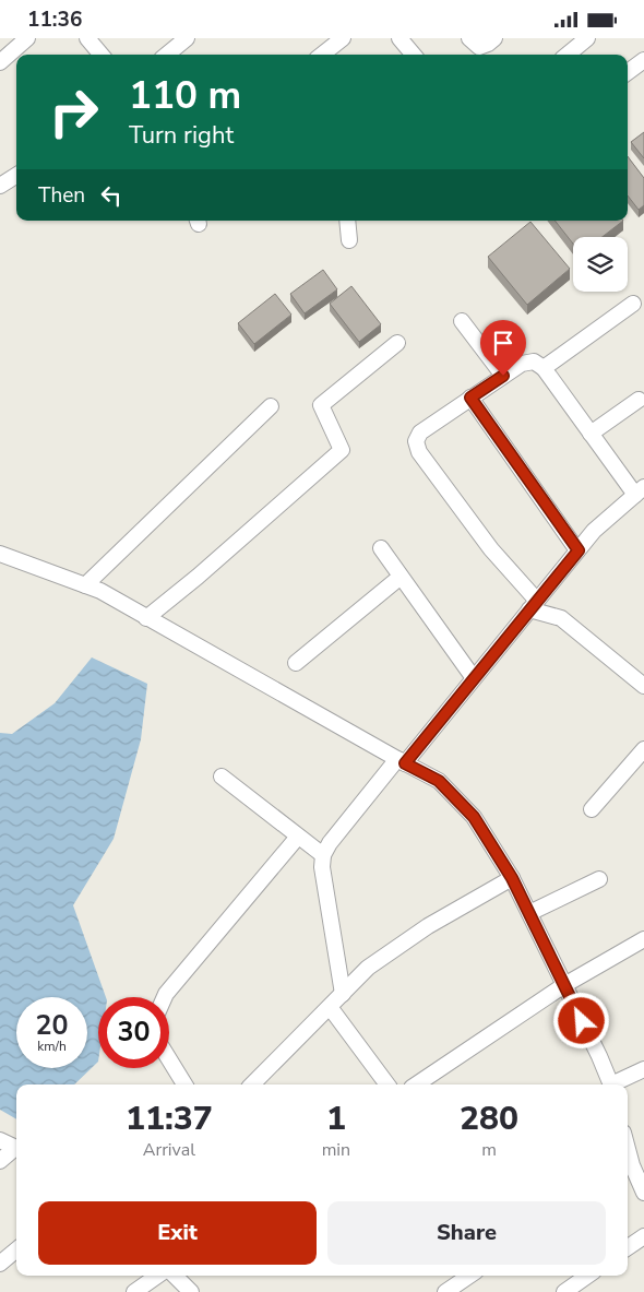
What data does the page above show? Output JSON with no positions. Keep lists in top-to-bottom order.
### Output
{
  "page": {
    "status": "11:36",
    "turn": ["110 m", "Turn right"],
    "then": "Then",
    "speed": "20 km/h",
    "limit": "30",
    "eta": [
      "11:37",
      "Arrival",
      "1",
      "min",
      "280",
      "m"
    ],
    "buttons": ["Exit", "Share"]
  }
}
